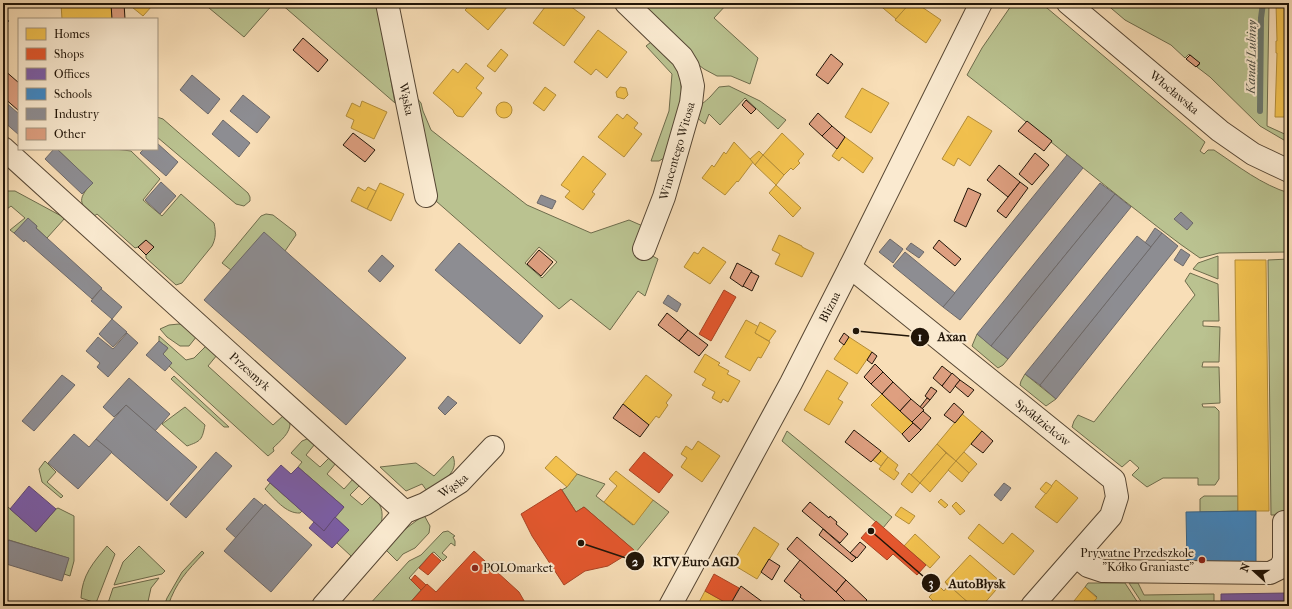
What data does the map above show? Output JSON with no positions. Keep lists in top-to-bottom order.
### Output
{
  "streets": {
    "street": [
      "Włocławska",
      "Wąska",
      "Wincentego Witosa",
      "Blizna",
      "Przesmyk",
      "Spółdzielców"
    ]
  },
  "crossings": [
    ["Wąska", "Przesmyk"],
    ["Blizna", "Spółdzielców"]
  ],
  "water": ["Kanał Lubiny"],
  "places": [
    "Axan",
    "AutoBłysk",
    "RTV Euro AGD",
    "Prywatne Przedszkole \"Kółko Graniaste\"",
    "POLOmarket"
  ],
  "legend": [
    "Homes",
    "Shops",
    "Offices",
    "Schools",
    "Industry",
    "Other"
  ],
  "north": "left"
}
